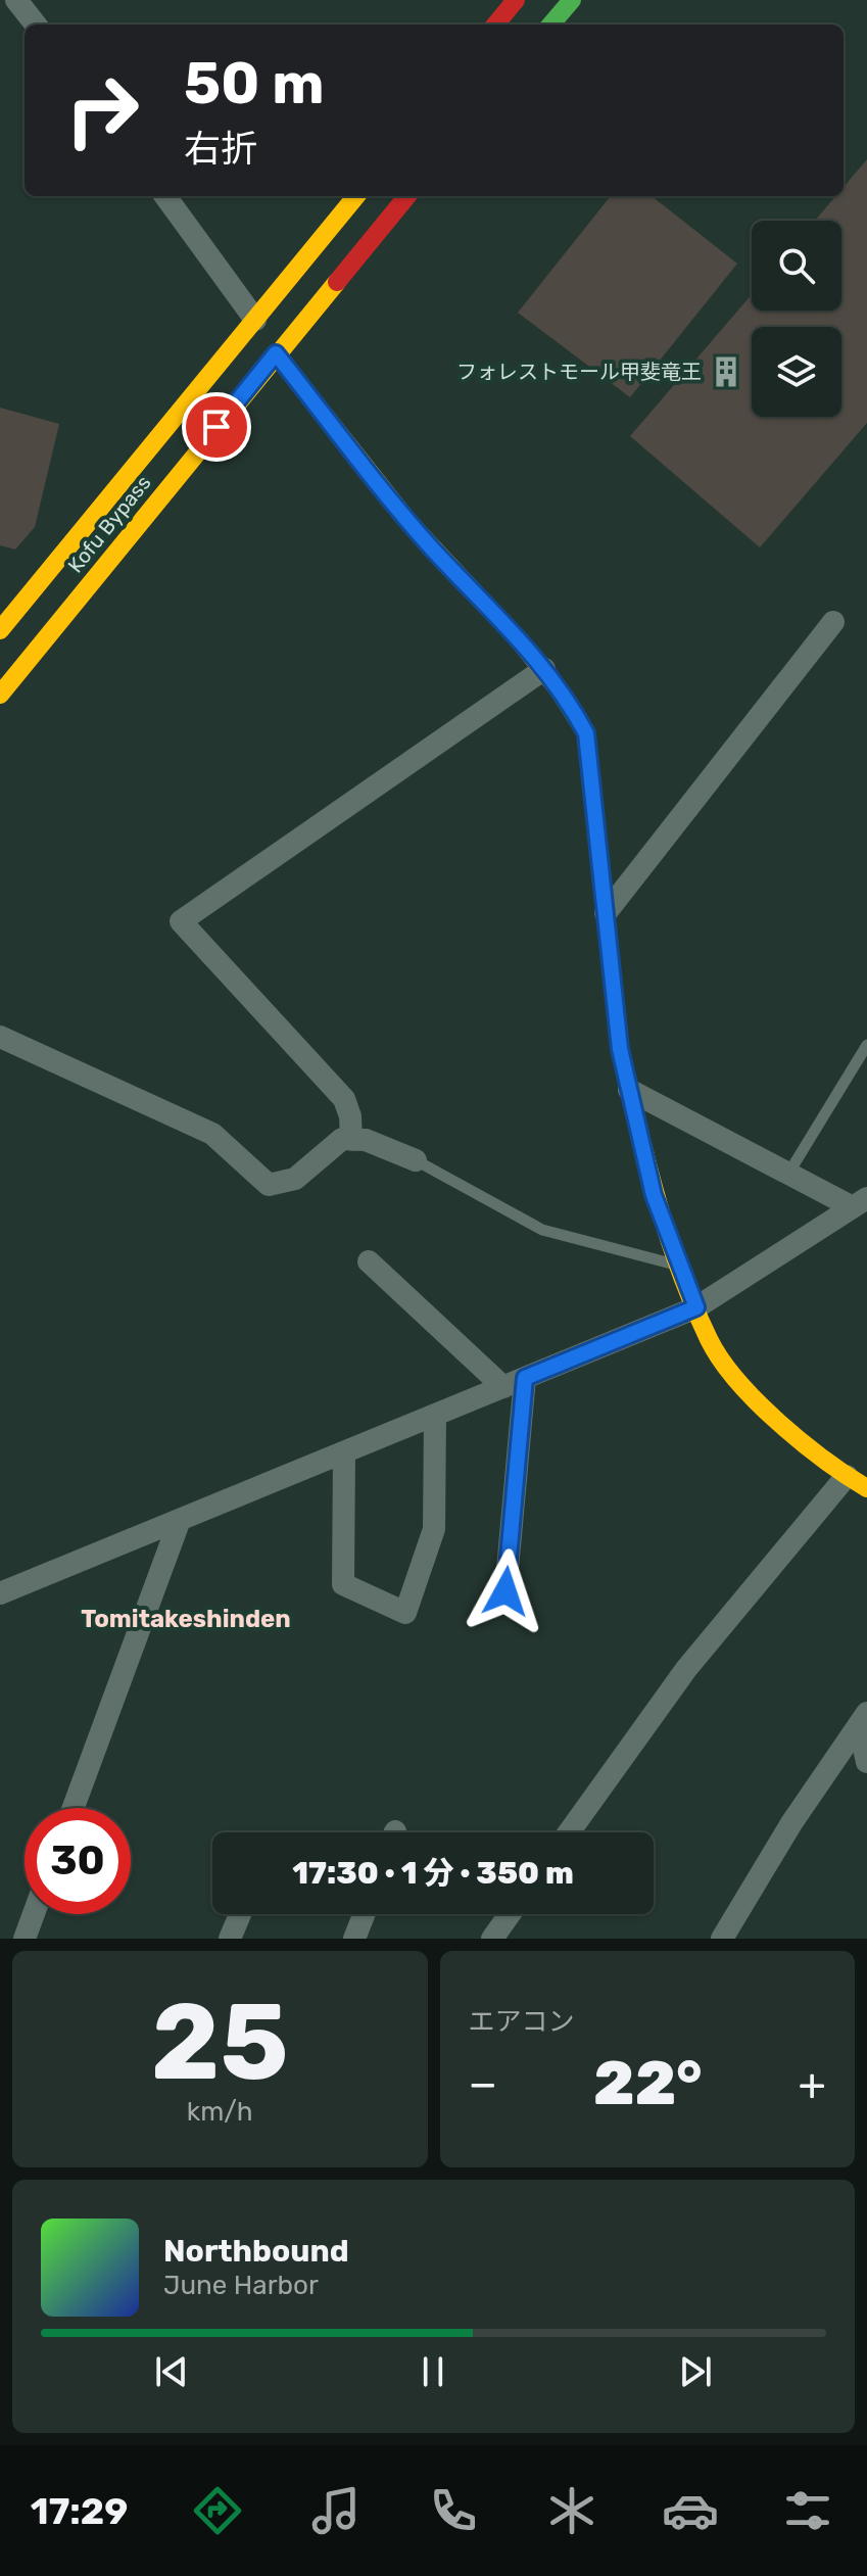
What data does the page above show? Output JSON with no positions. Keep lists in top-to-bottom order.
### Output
{
  "streets": {
    "main road": ["Kofu Bypass"]
  },
  "districts": ["Tomitakeshinden"],
  "places": {
    "building": ["フォレストモール甲斐竜王"]
  },
  "page": {
    "turn": ["50 m", "右折"],
    "limit": "30",
    "trip": "17:30 · 1 分 · 350 m",
    "tile": [
      ["25", "km/h"],
      "エアコン"
    ],
    "heat": ["−", "22°", "+"],
    "song": ["Northbound", "June Harbor"],
    "tabs": "17:29"
  }
}
